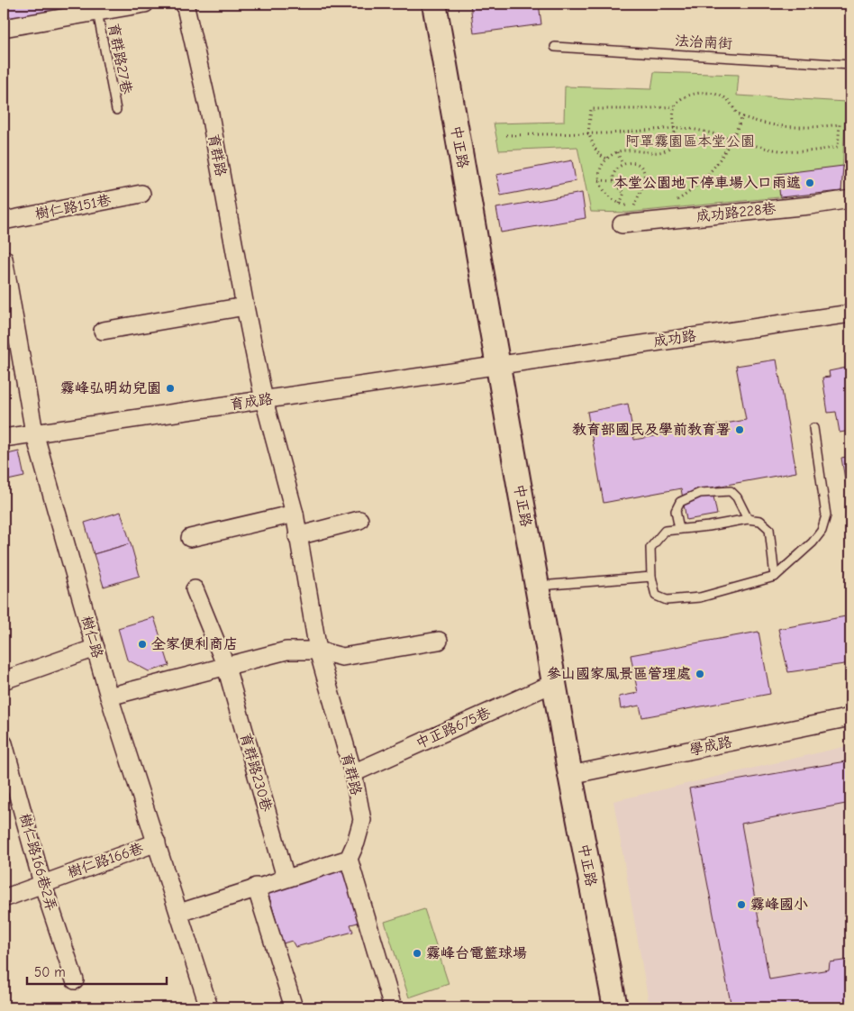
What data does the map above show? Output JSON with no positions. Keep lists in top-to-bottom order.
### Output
{
  "streets": {
    "street": [
      "中正路",
      "育群路",
      "樹仁路151巷",
      "成功路228巷",
      "成功路",
      "育成路",
      "樹仁路",
      "中正路675巷",
      "學成路",
      "育群路230巷",
      "樹仁路166巷",
      "樹仁路166巷2弄"
    ],
    "lane": ["法治南街", "育群路27巷"]
  },
  "crossings": [
    ["中正路", "成功路"],
    ["中正路", "育成路"],
    ["中正路", "中正路675巷"],
    ["中正路", "學成路"],
    ["育群路", "育成路"],
    ["育群路", "中正路675巷"],
    ["成功路", "育成路"],
    ["育成路", "樹仁路"],
    ["樹仁路", "樹仁路166巷"],
    ["樹仁路166巷", "樹仁路166巷2弄"]
  ],
  "parks": ["阿罩霧園區本堂公園"],
  "places": [
    "本堂公園地下停車場入口雨遮",
    "霧峰弘明幼兒園",
    "教育部國民及學前教育署",
    "全家便利商店",
    "參山國家風景區管理處",
    "霧峰國小",
    "霧峰台電籃球場"
  ],
  "scale_bar": "50 m"
}
